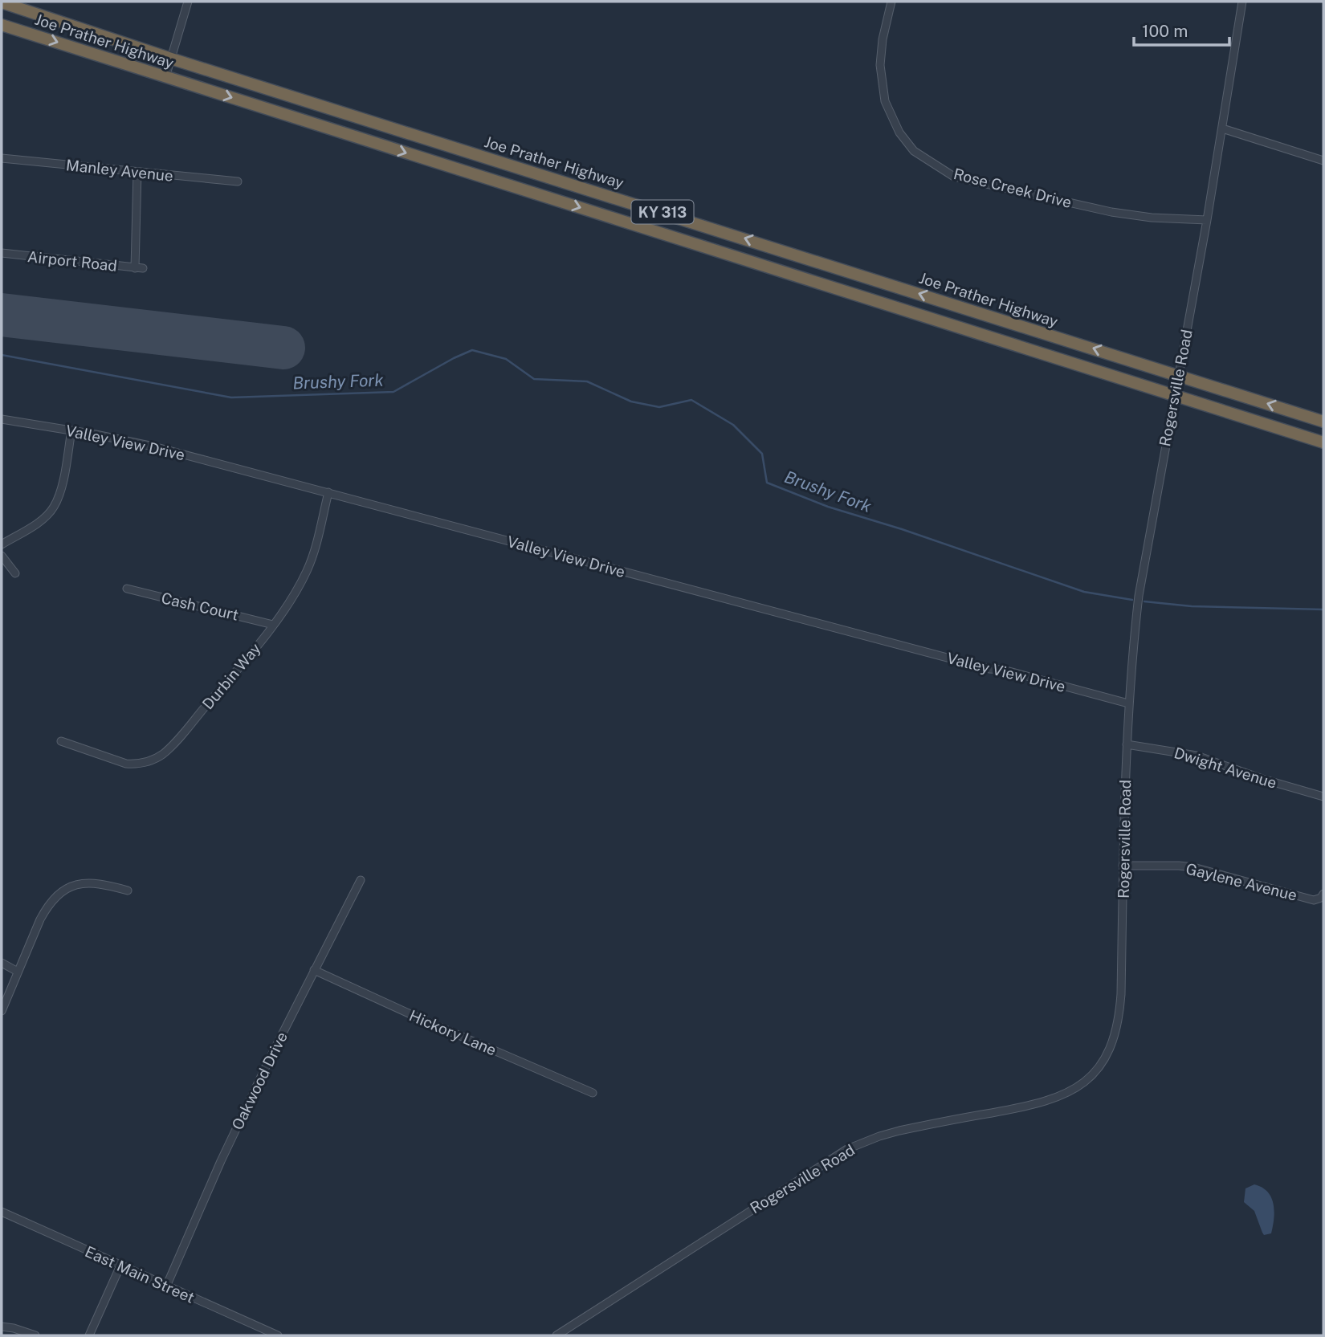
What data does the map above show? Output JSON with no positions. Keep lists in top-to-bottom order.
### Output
{
  "streets": {
    "highway": ["Joe Prather Highway", "KY 313"],
    "street": [
      "Manley Avenue",
      "Rose Creek Drive",
      "Airport Road",
      "Rogersville Road",
      "Valley View Drive",
      "Cash Court",
      "Durbin Way",
      "Dwight Avenue",
      "Gaylene Avenue",
      "Hickory Lane",
      "Oakwood Drive",
      "East Main Street"
    ]
  },
  "crossings": [
    ["Joe Prather Highway", "Rogersville Road"],
    ["Manley Avenue", "Airport Road"],
    ["Rose Creek Drive", "Rogersville Road"],
    ["Rogersville Road", "Valley View Drive"],
    ["Rogersville Road", "Dwight Avenue"],
    ["Rogersville Road", "Gaylene Avenue"],
    ["Valley View Drive", "Durbin Way"],
    ["Cash Court", "Durbin Way"],
    ["Hickory Lane", "Oakwood Drive"],
    ["Oakwood Drive", "East Main Street"]
  ],
  "water": ["Brushy Fork"],
  "scale_bar": "100 m"
}
